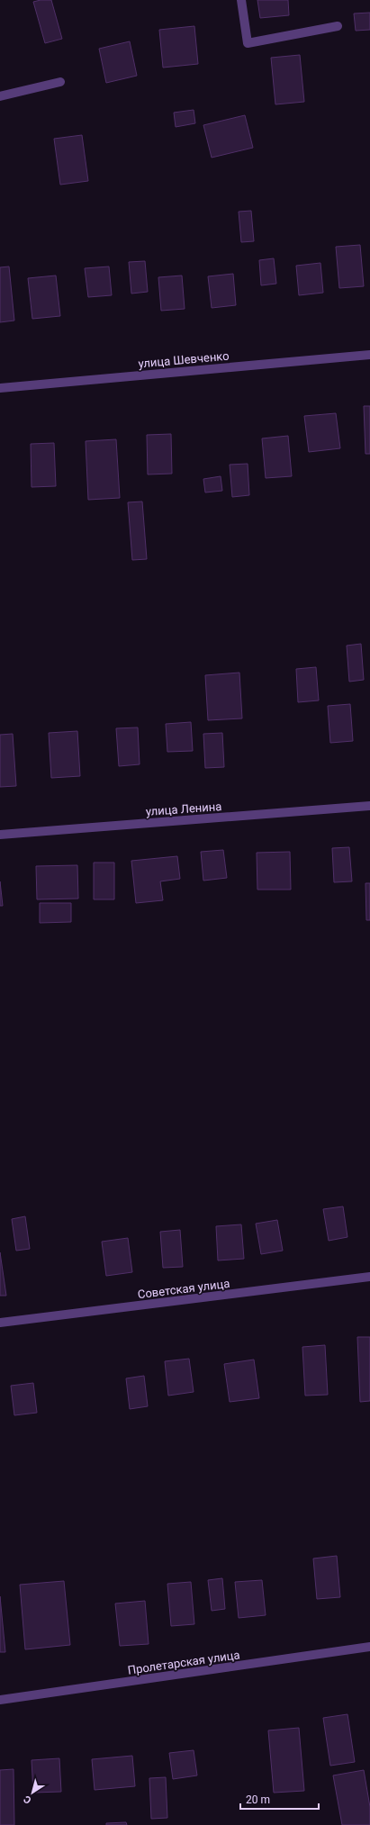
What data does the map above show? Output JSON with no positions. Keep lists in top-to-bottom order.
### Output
{
  "streets": {
    "street": [
      "улица Шевченко",
      "улица Ленина",
      "Советская улица",
      "Пролетарская улица"
    ]
  },
  "scale_bar": "20 m",
  "north": "bottom left"
}
